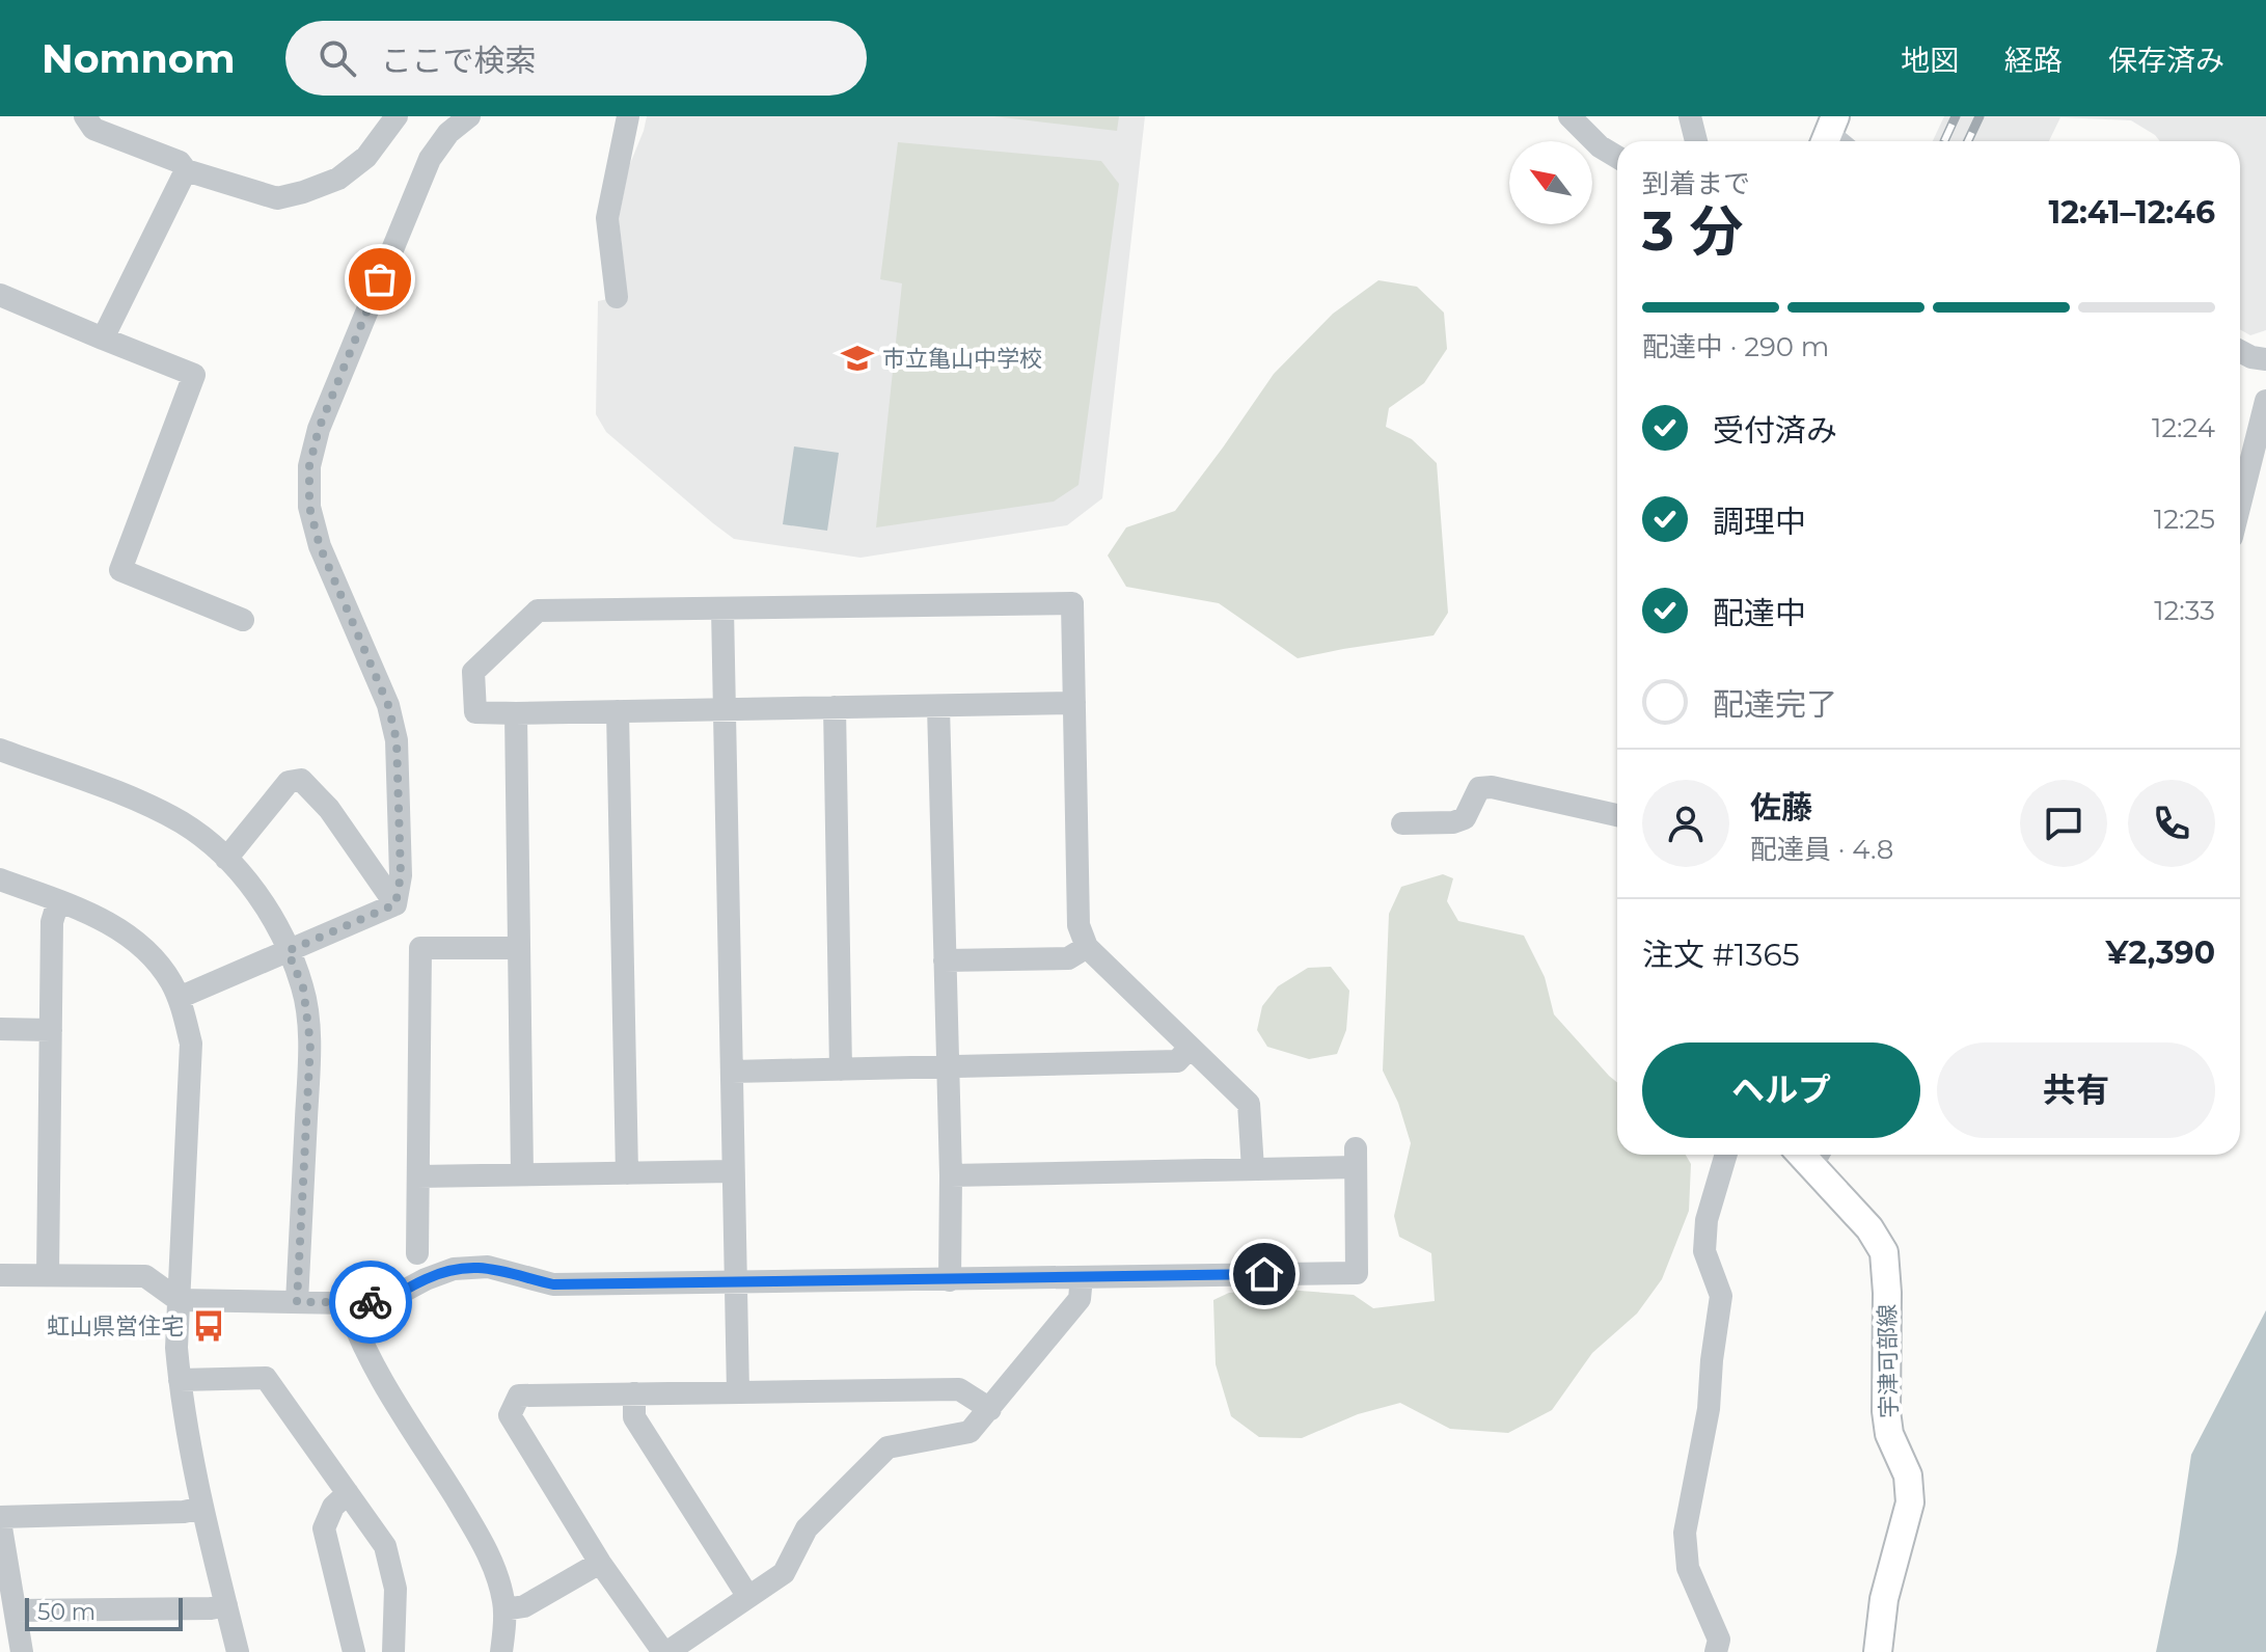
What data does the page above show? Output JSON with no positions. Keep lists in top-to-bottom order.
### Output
{
  "streets": {
    "main road": ["宇津可部線"]
  },
  "places": {
    "school or university": ["市立亀山中学校"],
    "bus stop": ["虹山県営住宅"]
  },
  "scale_bar": "50 m",
  "north": "top left",
  "page": {
    "header": "Nomnom",
    "search": "ここで検索",
    "nav": ["地図", "経路", "保存済み"],
    "heading": ["3 分", "到着まで", "12:41–12:46"],
    "panel": [
      "佐藤",
      "配達員 · 4.8",
      "注文 #1365",
      "¥2,390"
    ],
    "bar": "配達中 · 290 m",
    "list": [
      ["受付済み", "12:24"],
      ["調理中", "12:25"],
      ["配達中", "12:33"],
      "配達完了"
    ],
    "buttons": ["ヘルプ", "共有"],
    "scale": "50 m"
  }
}
